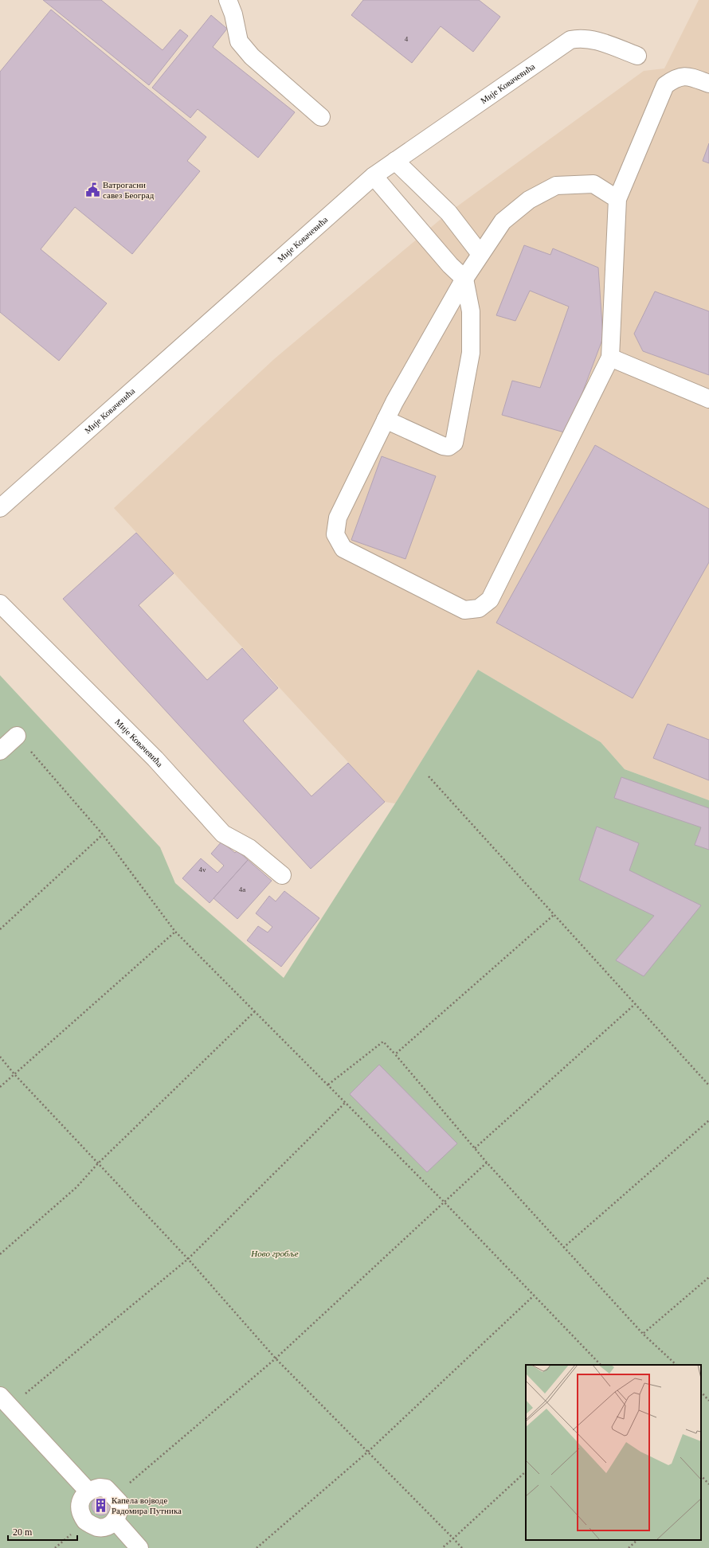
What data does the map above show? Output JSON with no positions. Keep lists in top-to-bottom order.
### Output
{
  "streets": {
    "street": ["Мије Ковачевића"]
  },
  "parks": ["Ново гробље"],
  "places": {
    "public building": ["Ватрогасни савез Београд"],
    "building": ["Капела војводе Радомира Путника"]
  },
  "house_numbers": ["4", "4v", "4a"],
  "scale_bar": "20 m"
}
